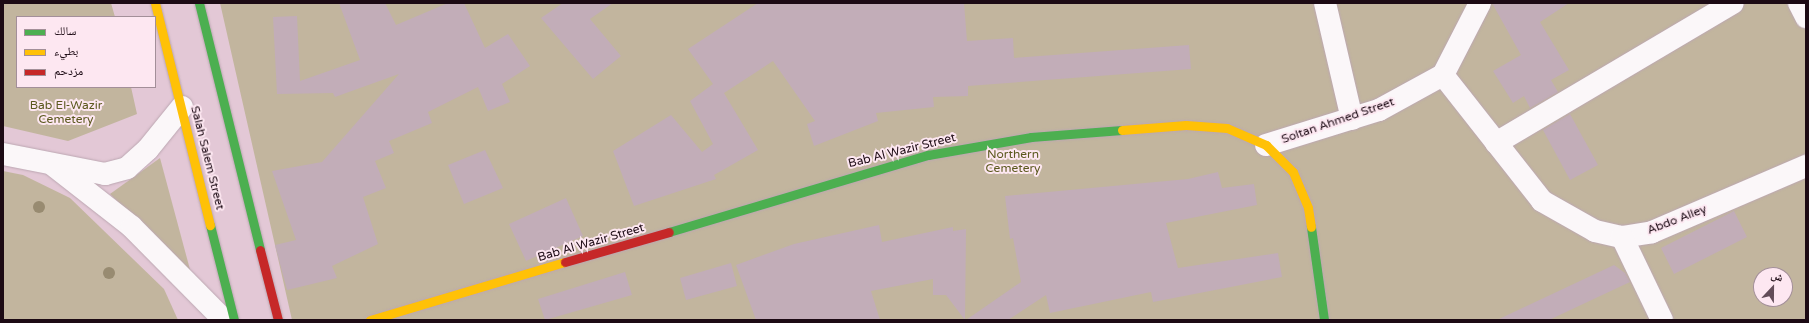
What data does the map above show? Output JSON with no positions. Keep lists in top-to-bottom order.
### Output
{
  "streets": {
    "main road": ["Bab Al Wazir Street", "Salah Salem Street"],
    "street": ["Soltan Ahmed Street", "Abdo Alley"]
  },
  "crossings": [
    ["Soltan Ahmed Street", "Bab Al Wazir Street"],
    ["Soltan Ahmed Street", "Abdo Alley"]
  ],
  "parks": ["Bab El-Wazir Cemetery", "Northern Cemetery"],
  "legend": ["سالك", "بطيء", "مزدحم"],
  "north": "top"
}
